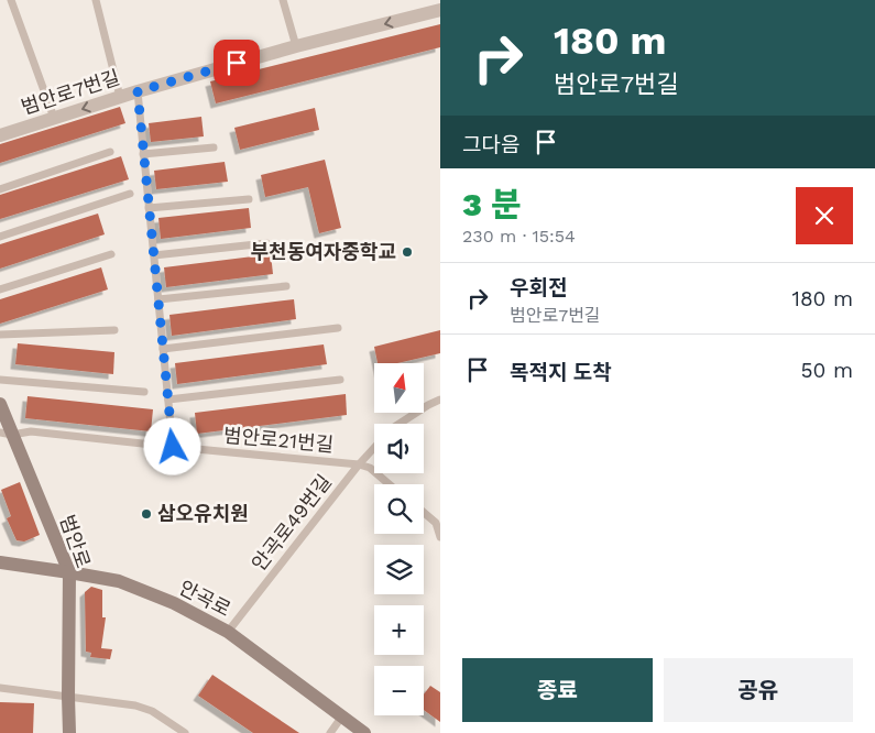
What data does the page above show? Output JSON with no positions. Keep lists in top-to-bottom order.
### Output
{
  "streets": {
    "street": ["범안로7번길", "범안로", "안곡로"],
    "lane": ["범안로21번길", "안곡로49번길"]
  },
  "crossings": [
    ["범안로21번길", "안곡로49번길"],
    ["범안로21번길", "범안로"],
    ["안곡로49번길", "안곡로"],
    ["범안로", "안곡로"]
  ],
  "one_way": ["범안로7번길"],
  "places": ["부천동여자중학교", "삼오유치원"],
  "north": "top",
  "page": {
    "turn": ["180 m", "범안로7번길"],
    "then": "그다음",
    "heading": ["3 분", "230 m · 15:54"],
    "list": [
      {
        "name": "우회전",
        "note": "범안로7번길",
        "value": "180 m"
      },
      {
        "name": "목적지 도착",
        "value": "50 m"
      }
    ],
    "map_buttons": ["+", "−"],
    "buttons": ["종료", "공유"]
  }
}
